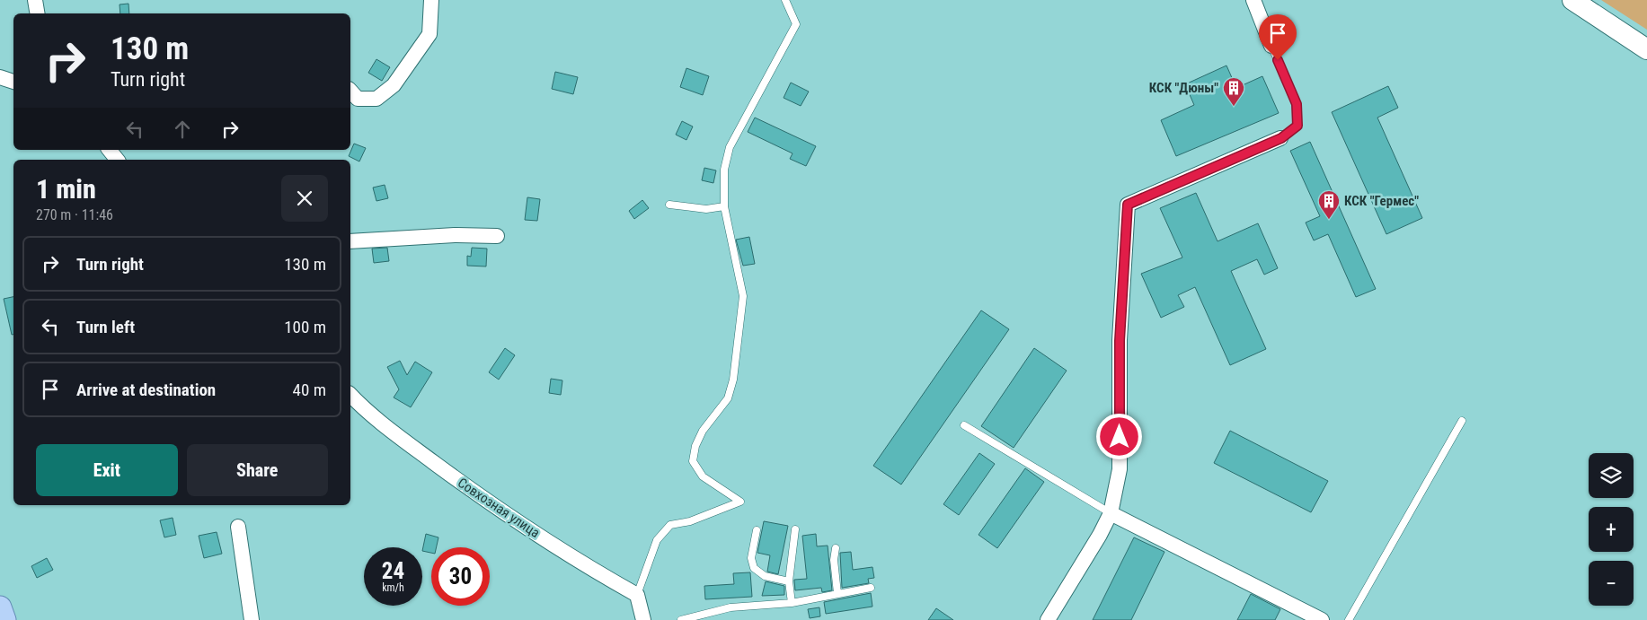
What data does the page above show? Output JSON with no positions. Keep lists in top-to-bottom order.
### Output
{
  "streets": {
    "street": ["Совхозная улица"]
  },
  "places": {
    "building": ["КСК \"Дюны\"", "КСК \"Гермес\""]
  },
  "page": {
    "turn": ["130 m", "Turn right"],
    "heading": ["1 min", "270 m · 11:46"],
    "list": [
      {
        "name": "Turn right",
        "value": "130 m"
      },
      {
        "name": "Turn left",
        "value": "100 m"
      },
      {
        "name": "Arrive at destination",
        "value": "40 m"
      }
    ],
    "buttons": ["Exit", "Share"],
    "map_buttons": ["+", "−"],
    "speed": "24 km/h",
    "limit": "30"
  }
}
